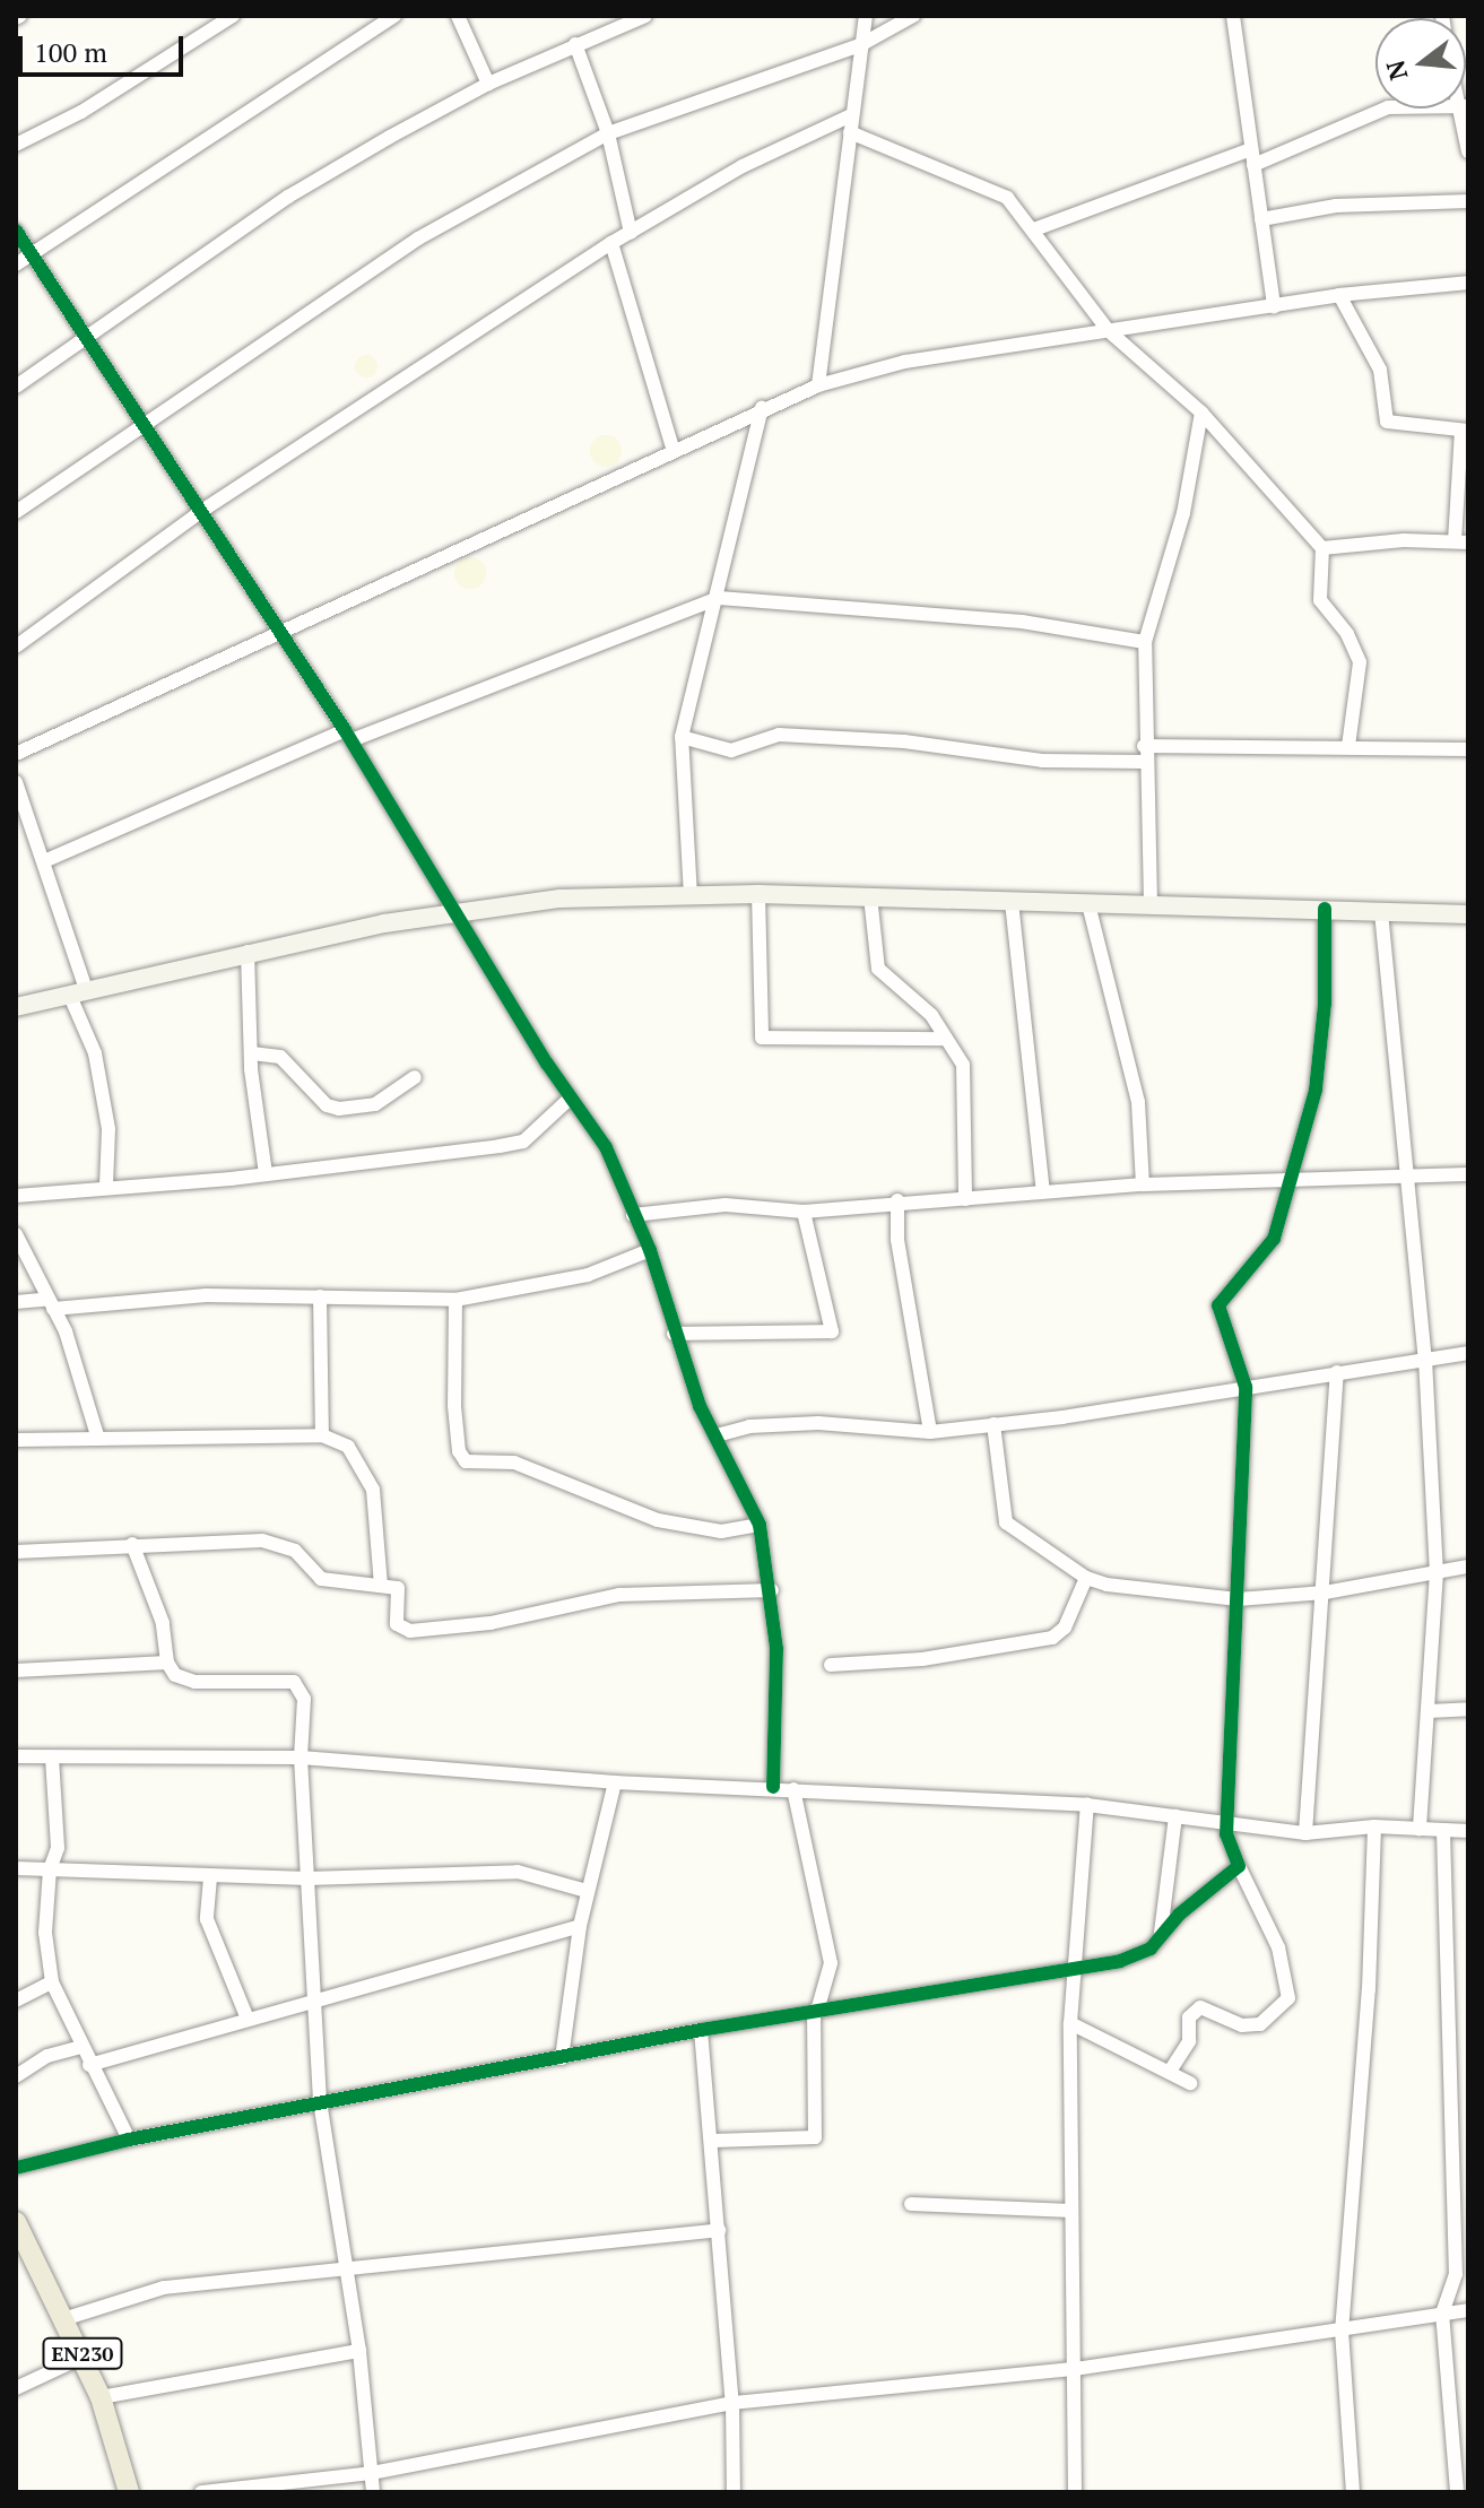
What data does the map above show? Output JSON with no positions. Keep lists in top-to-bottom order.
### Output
{
  "streets": {
    "main road": ["EN230"]
  },
  "scale_bar": "100 m",
  "north": "left"
}
